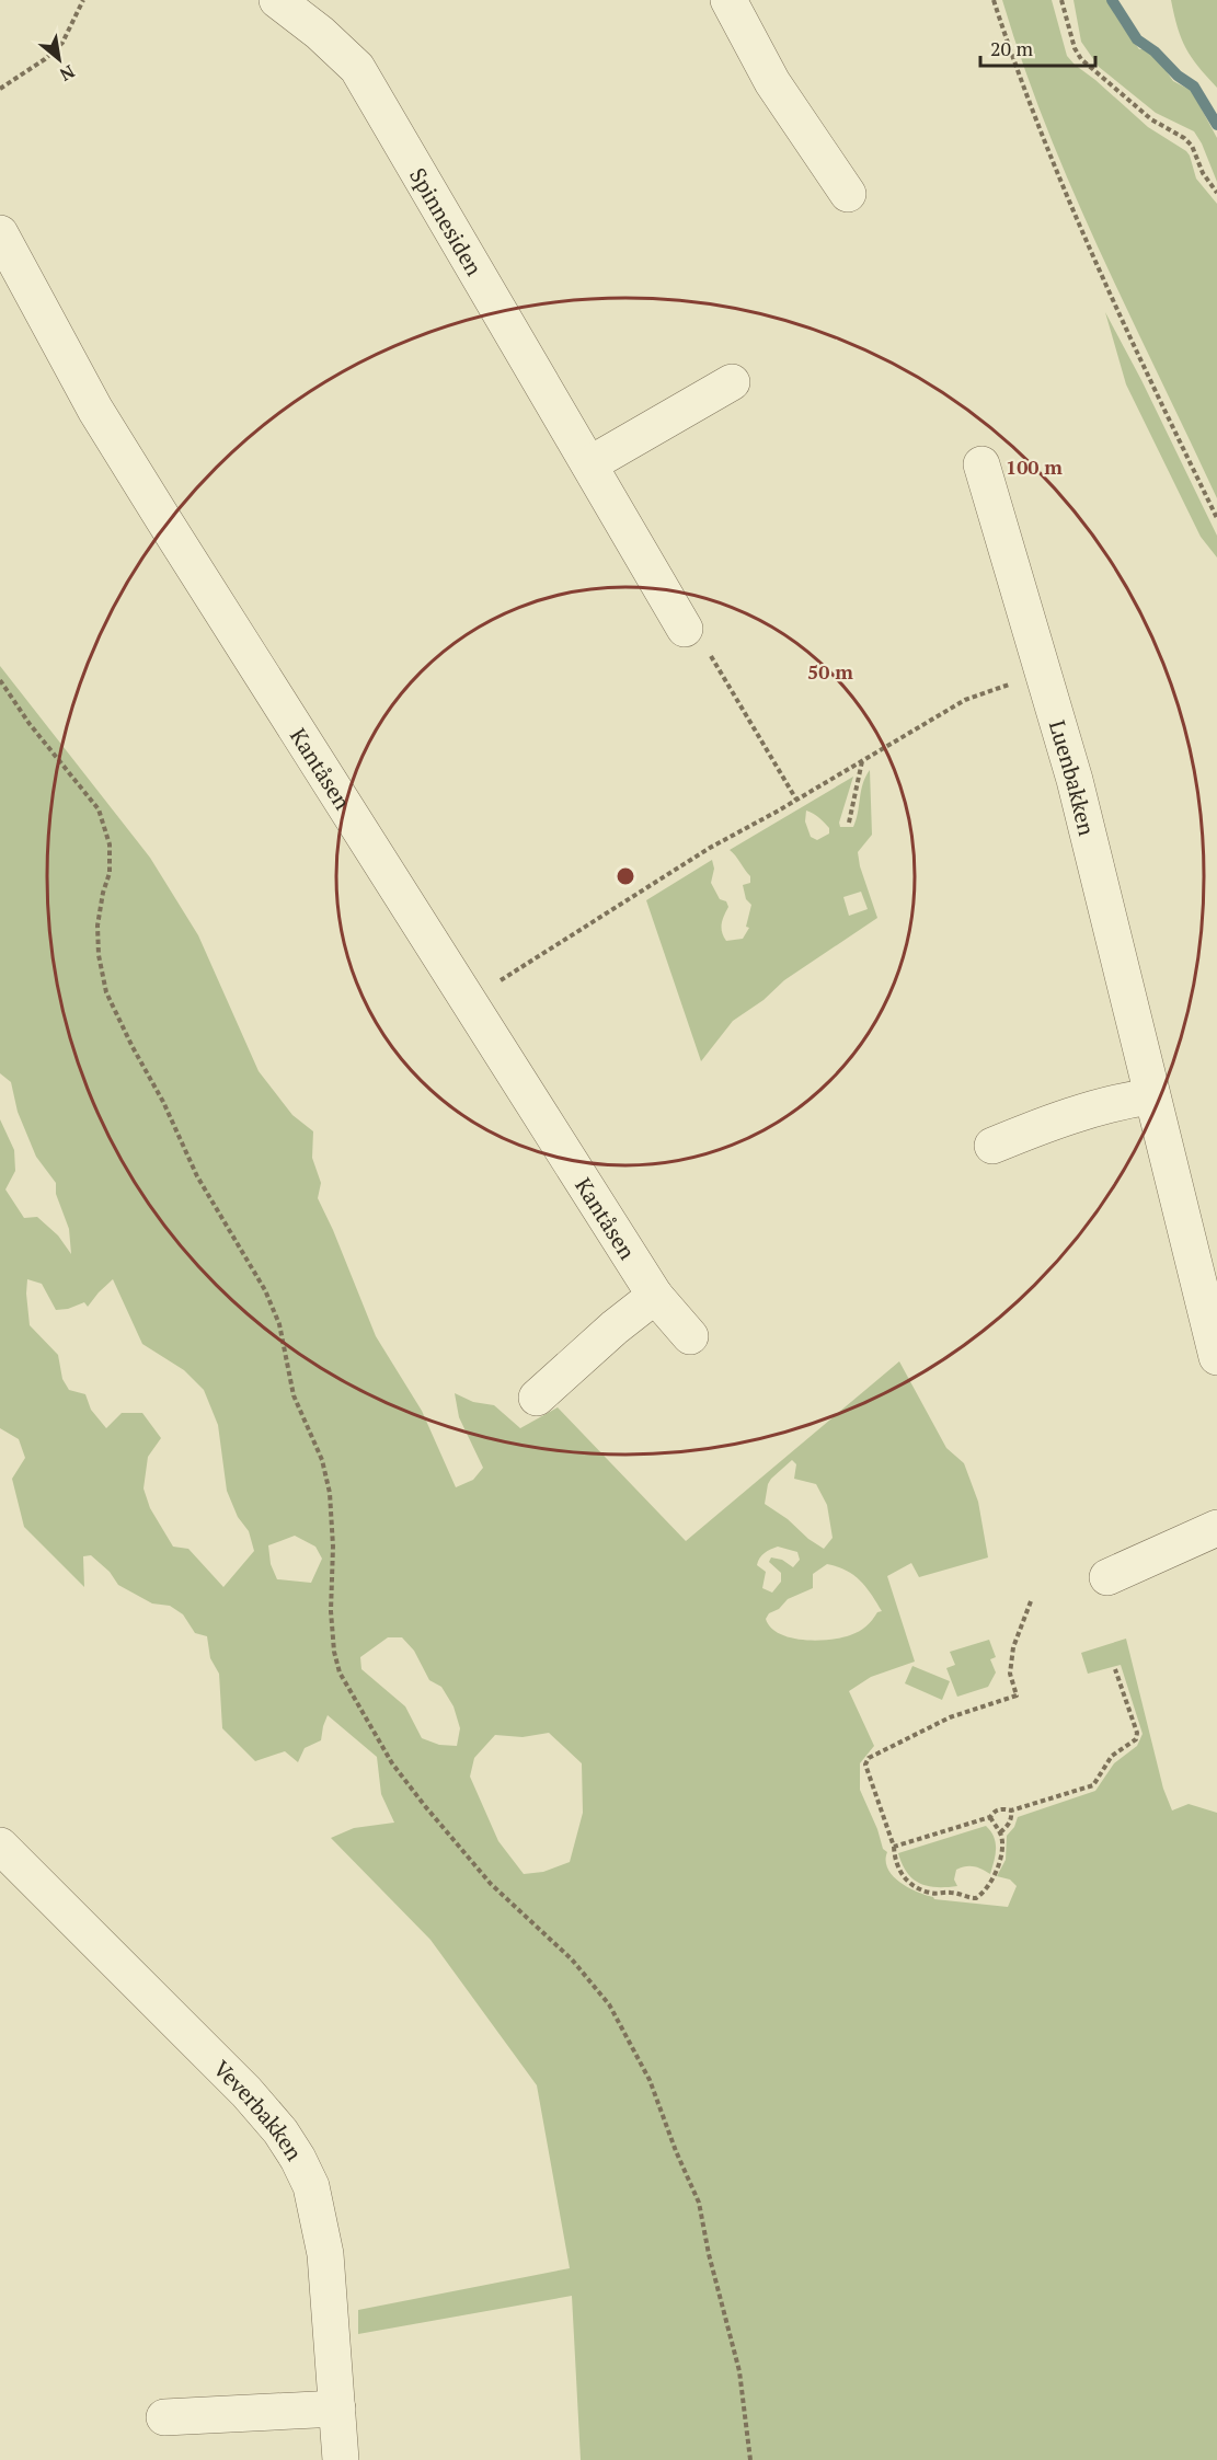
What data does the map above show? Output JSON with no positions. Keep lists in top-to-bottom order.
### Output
{
  "streets": {
    "street": [
      "Spinnesiden",
      "Kantåsen",
      "Luenbakken",
      "Veverbakken"
    ]
  },
  "scale_bar": "20 m",
  "north": "bottom right",
  "rings": ["100 m", "50 m"]
}
